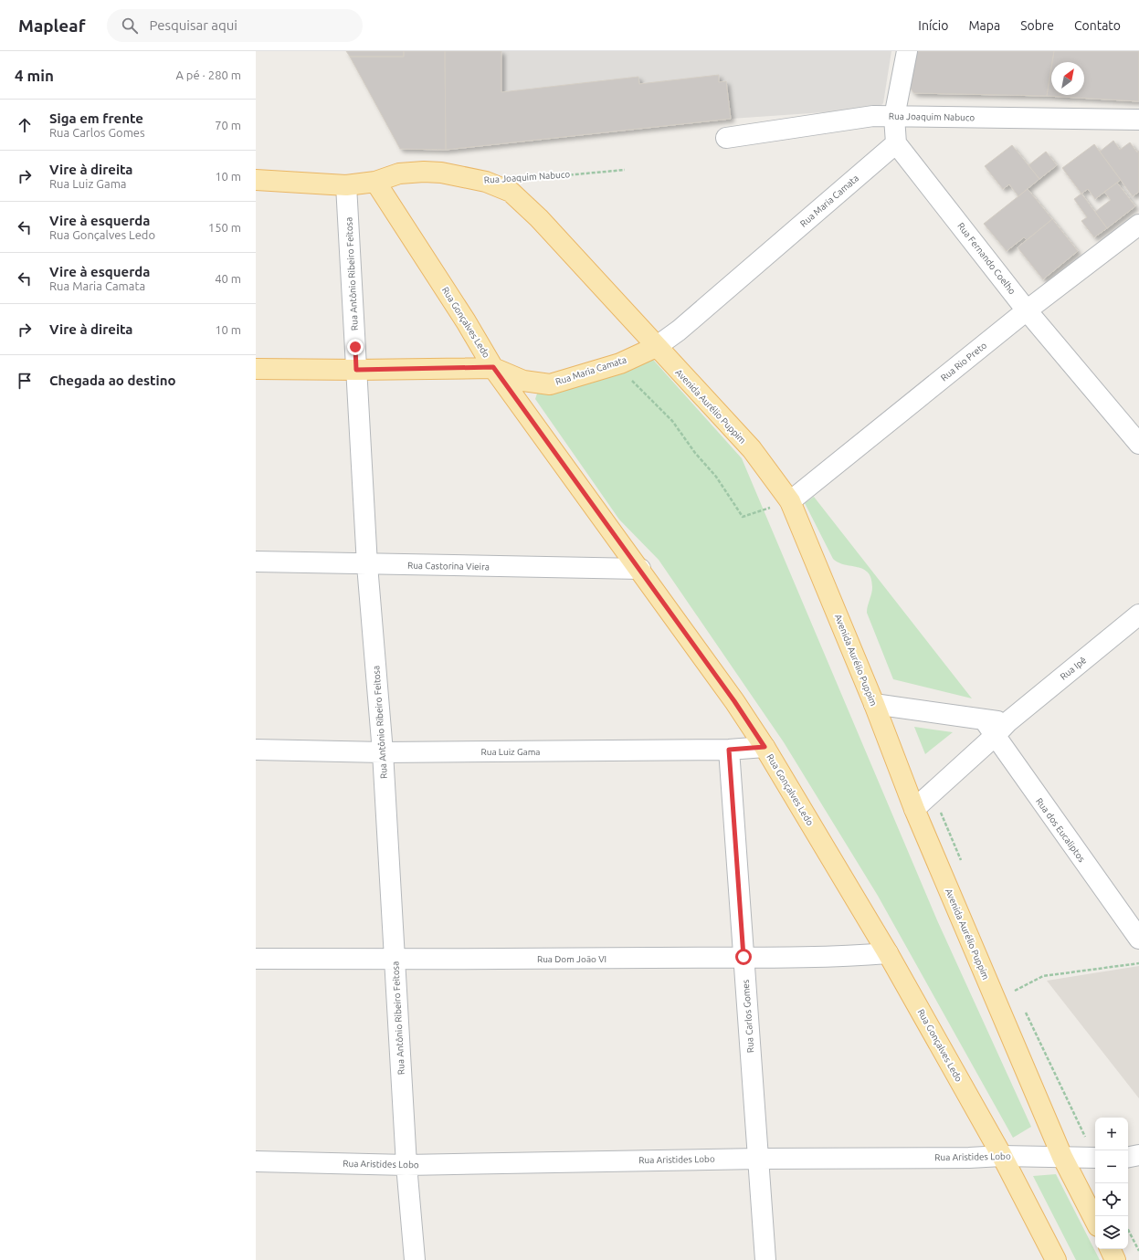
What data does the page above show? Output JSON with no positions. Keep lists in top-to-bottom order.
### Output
{
  "streets": {
    "main road": [
      "Rua Joaquim Nabuco",
      "Rua Maria Camata",
      "Rua Gonçalves Ledo",
      "Avenida Aurélio Puppim"
    ],
    "street": [
      "Rua Fernando Coelho",
      "Rua Antônio Ribeiro Feitosa",
      "Rua Rio Preto",
      "Rua Castorina Vieira",
      "Rua Ipê",
      "Rua Luiz Gama",
      "Rua dos Eucaliptos",
      "Rua Dom João VI",
      "Rua Carlos Gomes",
      "Rua Aristides Lobo"
    ]
  },
  "crossings": [
    ["Rua Joaquim Nabuco", "Rua Antônio Ribeiro Feitosa"],
    ["Rua Joaquim Nabuco", "Rua Gonçalves Ledo"],
    ["Rua Joaquim Nabuco", "Avenida Aurélio Puppim"],
    ["Rua Maria Camata", "Rua Fernando Coelho"],
    ["Rua Maria Camata", "Rua Antônio Ribeiro Feitosa"],
    ["Rua Maria Camata", "Rua Gonçalves Ledo"],
    ["Rua Maria Camata", "Avenida Aurélio Puppim"],
    ["Rua Fernando Coelho", "Rua Rio Preto"],
    ["Rua Antônio Ribeiro Feitosa", "Rua Castorina Vieira"],
    ["Rua Antônio Ribeiro Feitosa", "Rua Luiz Gama"],
    ["Rua Antônio Ribeiro Feitosa", "Rua Dom João VI"],
    ["Rua Antônio Ribeiro Feitosa", "Rua Aristides Lobo"],
    ["Rua Gonçalves Ledo", "Rua Castorina Vieira"],
    ["Rua Gonçalves Ledo", "Rua Luiz Gama"],
    ["Rua Gonçalves Ledo", "Rua Dom João VI"],
    ["Rua Gonçalves Ledo", "Rua Aristides Lobo"],
    ["Rua Rio Preto", "Avenida Aurélio Puppim"],
    ["Avenida Aurélio Puppim", "Rua Ipê"],
    ["Avenida Aurélio Puppim", "Rua Aristides Lobo"],
    ["Rua Ipê", "Rua dos Eucaliptos"],
    ["Rua Luiz Gama", "Rua Carlos Gomes"],
    ["Rua Dom João VI", "Rua Carlos Gomes"],
    ["Rua Carlos Gomes", "Rua Aristides Lobo"]
  ],
  "north": "top right",
  "page": {
    "header": "Mapleaf",
    "search": "Pesquisar aqui",
    "nav": [
      "Início",
      "Mapa",
      "Sobre",
      "Contato"
    ],
    "heading": ["4 min", "A pé · 280 m"],
    "list": [
      ["Siga em frente", "Rua Carlos Gomes", "70 m"],
      ["Vire à direita", "Rua Luiz Gama", "10 m"],
      ["Vire à esquerda", "Rua Gonçalves Ledo", "150 m"],
      ["Vire à esquerda", "Rua Maria Camata", "40 m"],
      ["Vire à direita", "10 m"],
      "Chegada ao destino"
    ],
    "map_buttons": ["+", "−"]
  }
}
